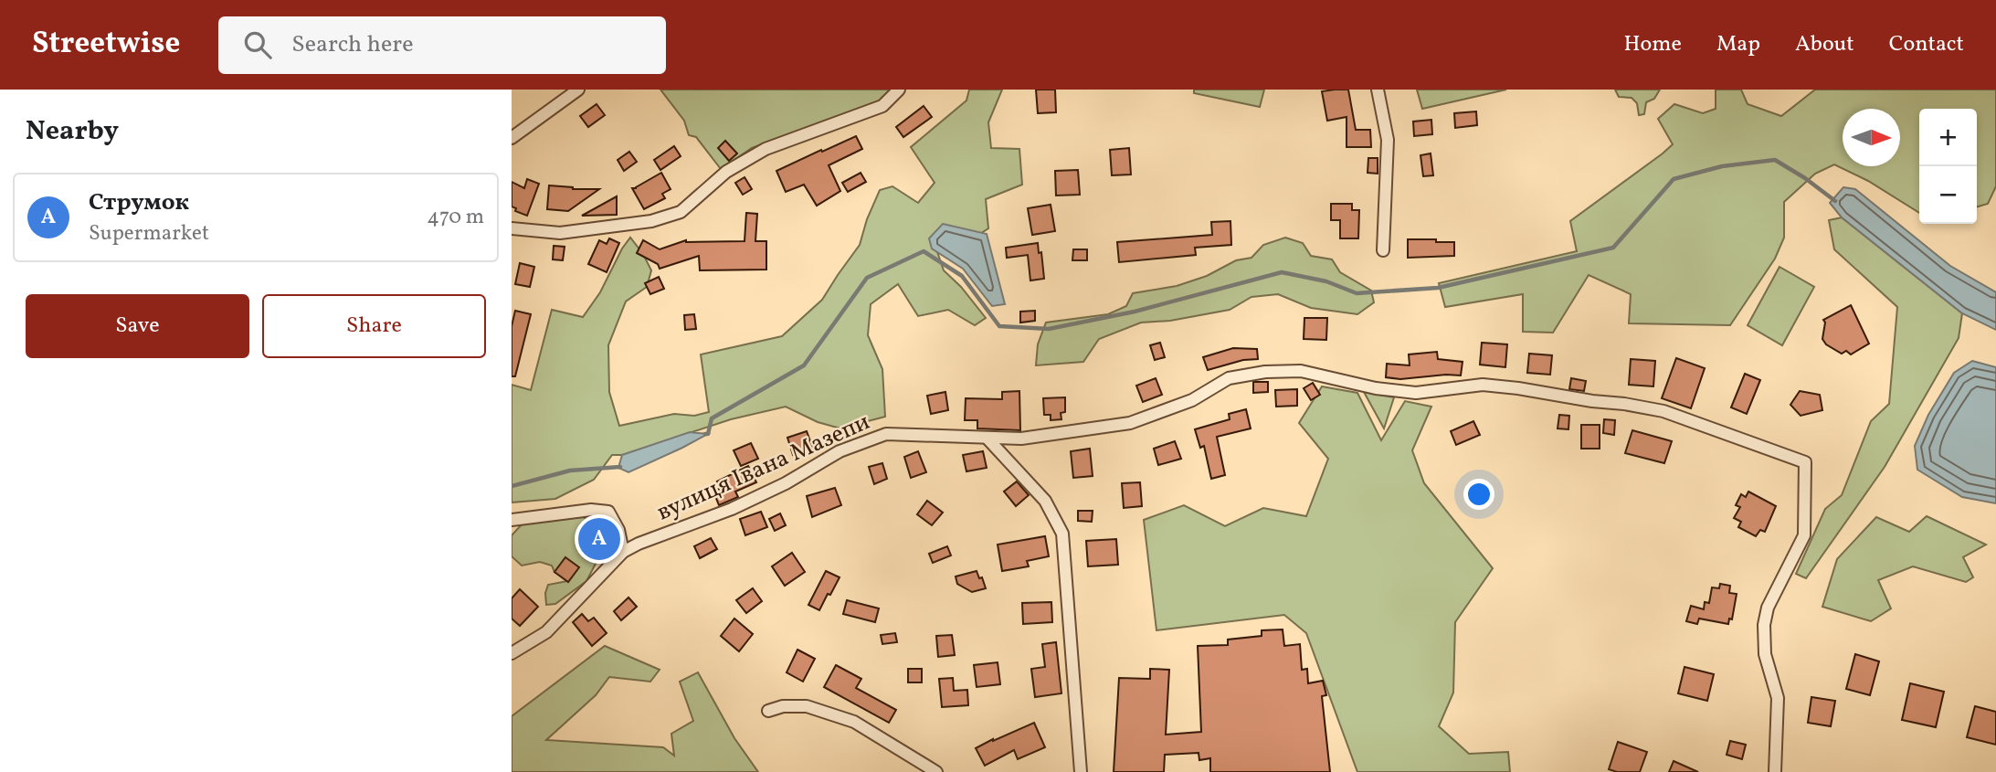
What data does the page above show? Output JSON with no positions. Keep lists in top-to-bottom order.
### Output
{
  "streets": {
    "street": ["вулиця Івана Мазепи"]
  },
  "north": "right",
  "page": {
    "header": "Streetwise",
    "search": "Search here",
    "nav": [
      "Home",
      "Map",
      "About",
      "Contact"
    ],
    "heading": "Nearby",
    "map_buttons": ["+", "−"],
    "list": [
      {
        "mark": "A",
        "name": "Струмок",
        "note": "Supermarket",
        "value": "470 m"
      }
    ],
    "buttons": ["Save", "Share"],
    "pins": "A"
  }
}
